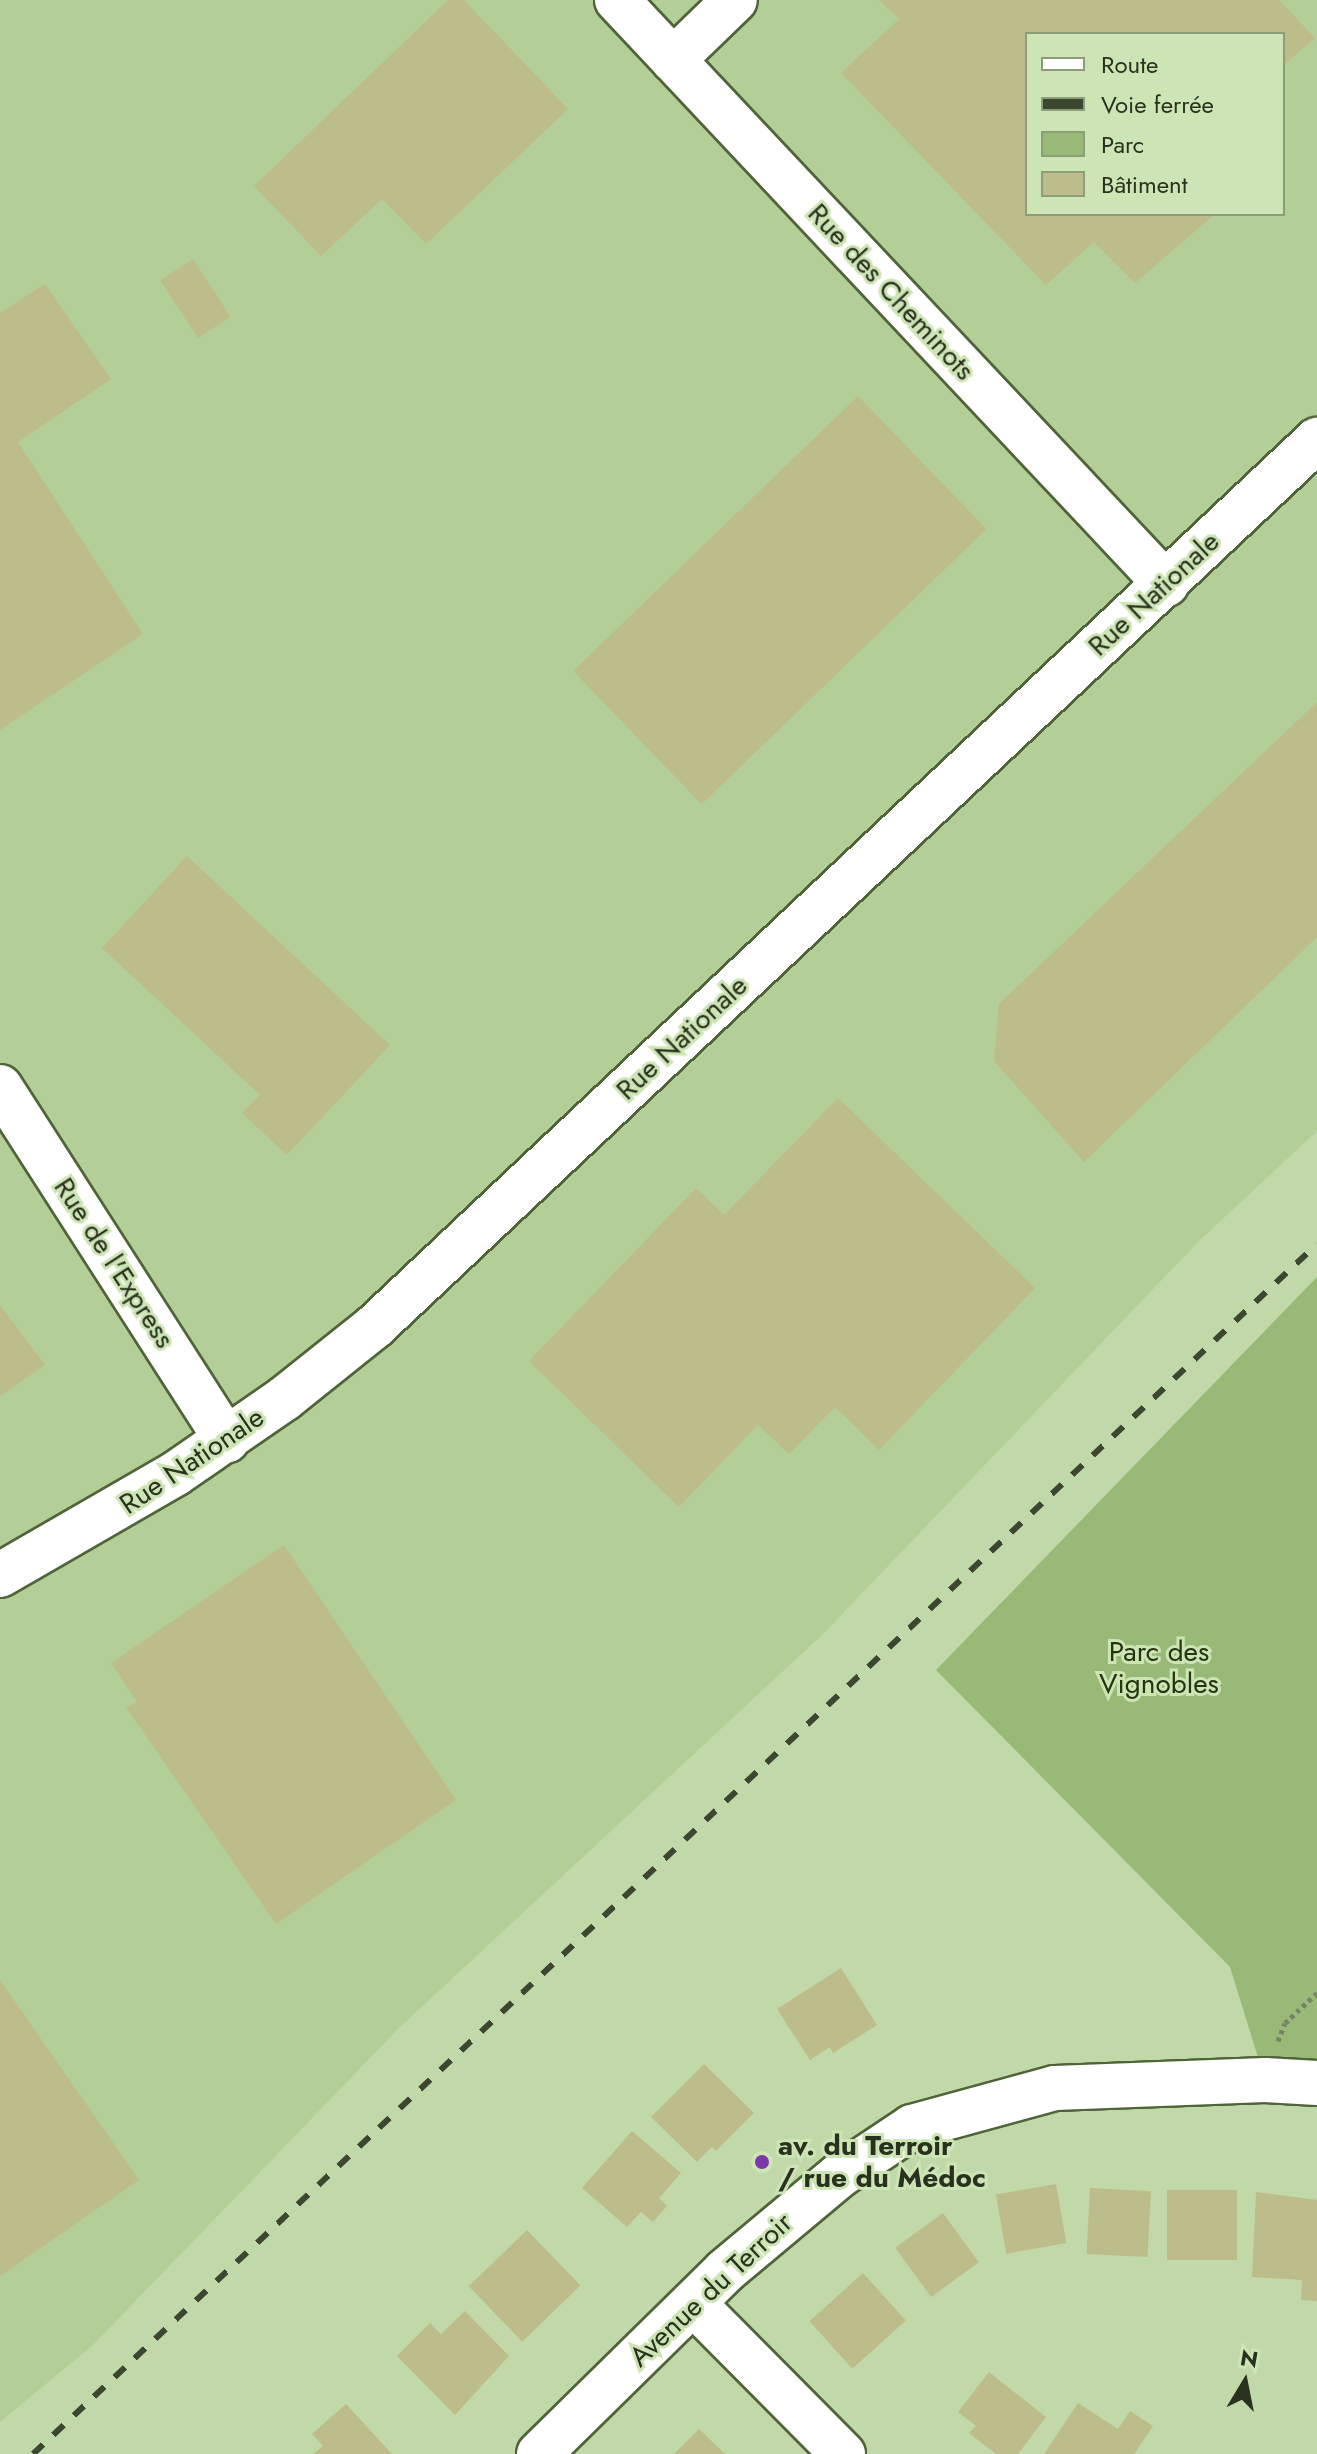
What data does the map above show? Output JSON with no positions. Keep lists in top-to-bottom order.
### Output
{
  "streets": {
    "street": [
      "Rue des Cheminots",
      "Rue Nationale",
      "Rue de l'Express",
      "Avenue du Terroir"
    ]
  },
  "crossings": [
    ["Rue des Cheminots", "Rue Nationale"],
    ["Rue Nationale", "Rue de l'Express"]
  ],
  "parks": ["Parc des Vignobles"],
  "places": ["av. du Terroir / rue du Médoc"],
  "legend": [
    "Route",
    "Voie ferrée",
    "Parc",
    "Bâtiment"
  ],
  "north": "top"
}
